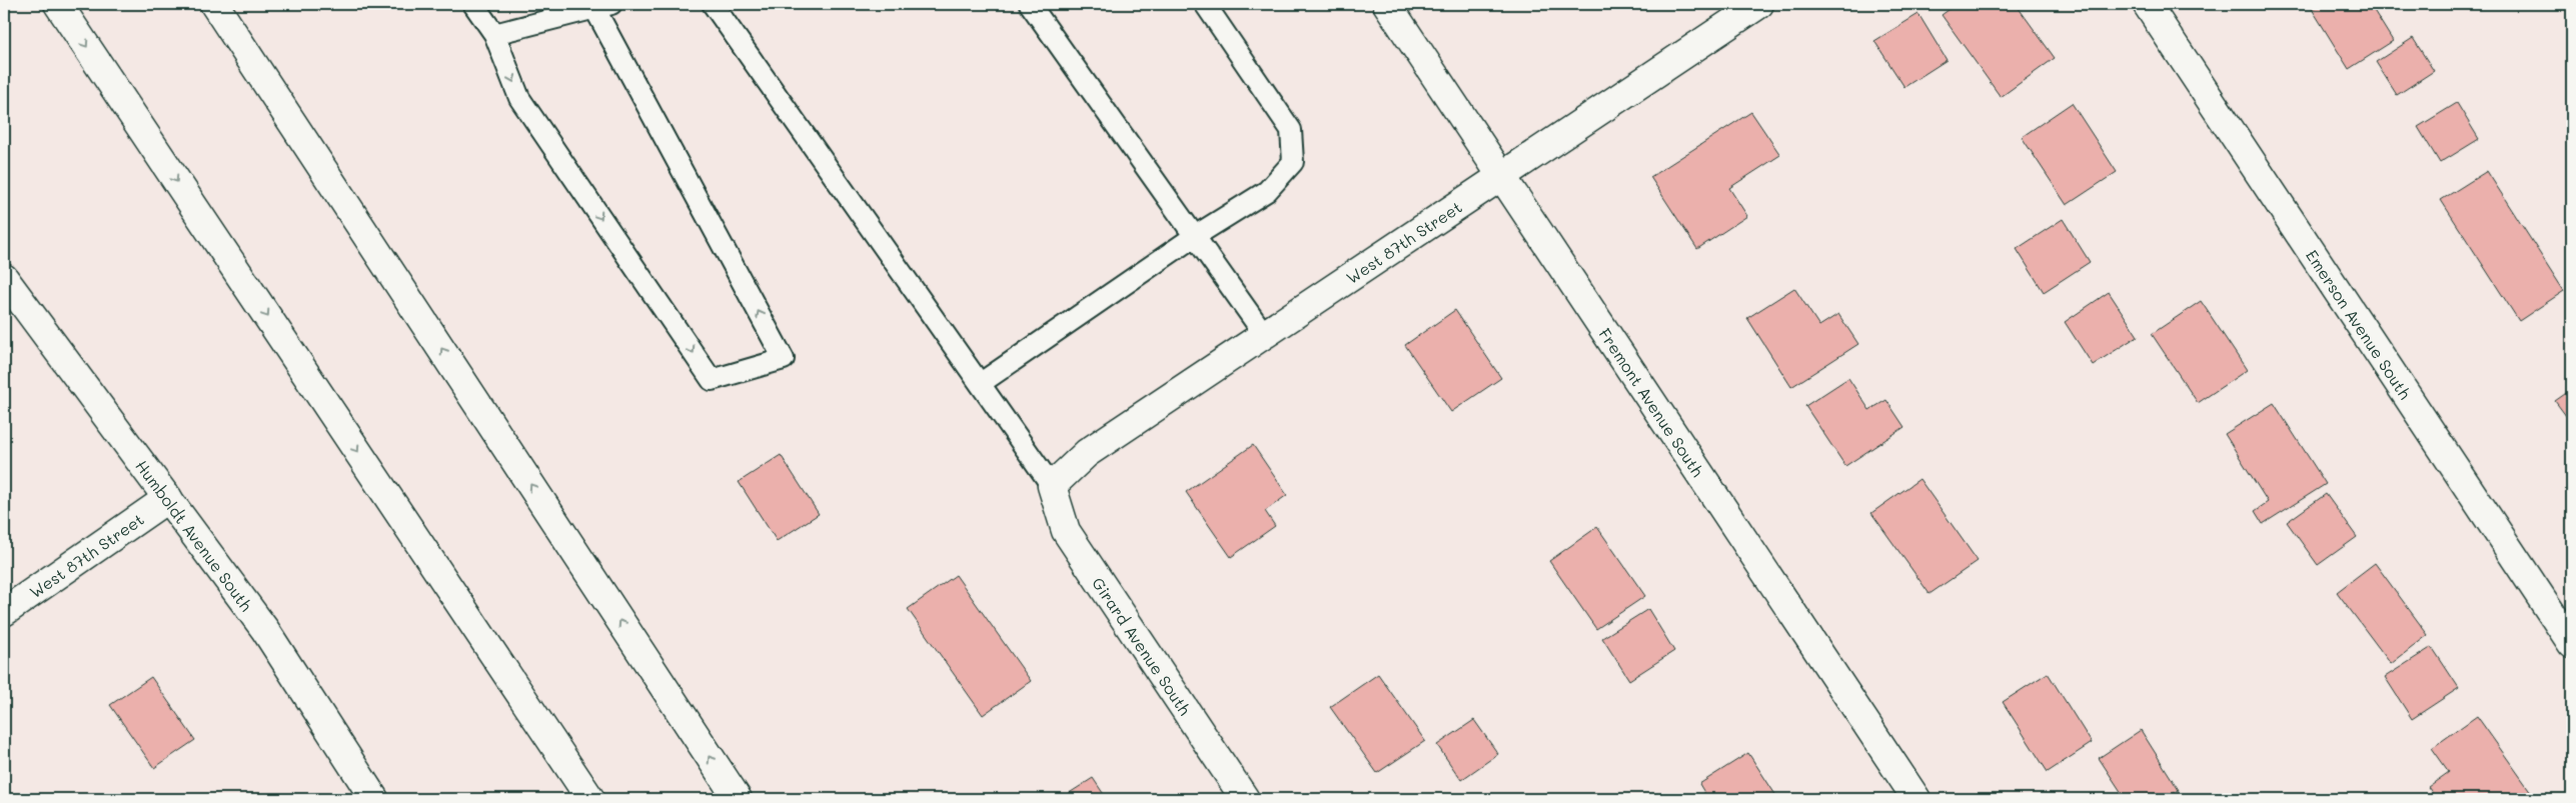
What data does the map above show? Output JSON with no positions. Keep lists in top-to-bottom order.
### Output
{
  "streets": {
    "main road": [
      "West 87th Street",
      "Emerson Avenue South",
      "Fremont Avenue South",
      "Humboldt Avenue South",
      "Girard Avenue South"
    ]
  },
  "crossings": [
    ["West 87th Street", "Fremont Avenue South"],
    ["West 87th Street", "Humboldt Avenue South"],
    ["West 87th Street", "Girard Avenue South"]
  ]
}
